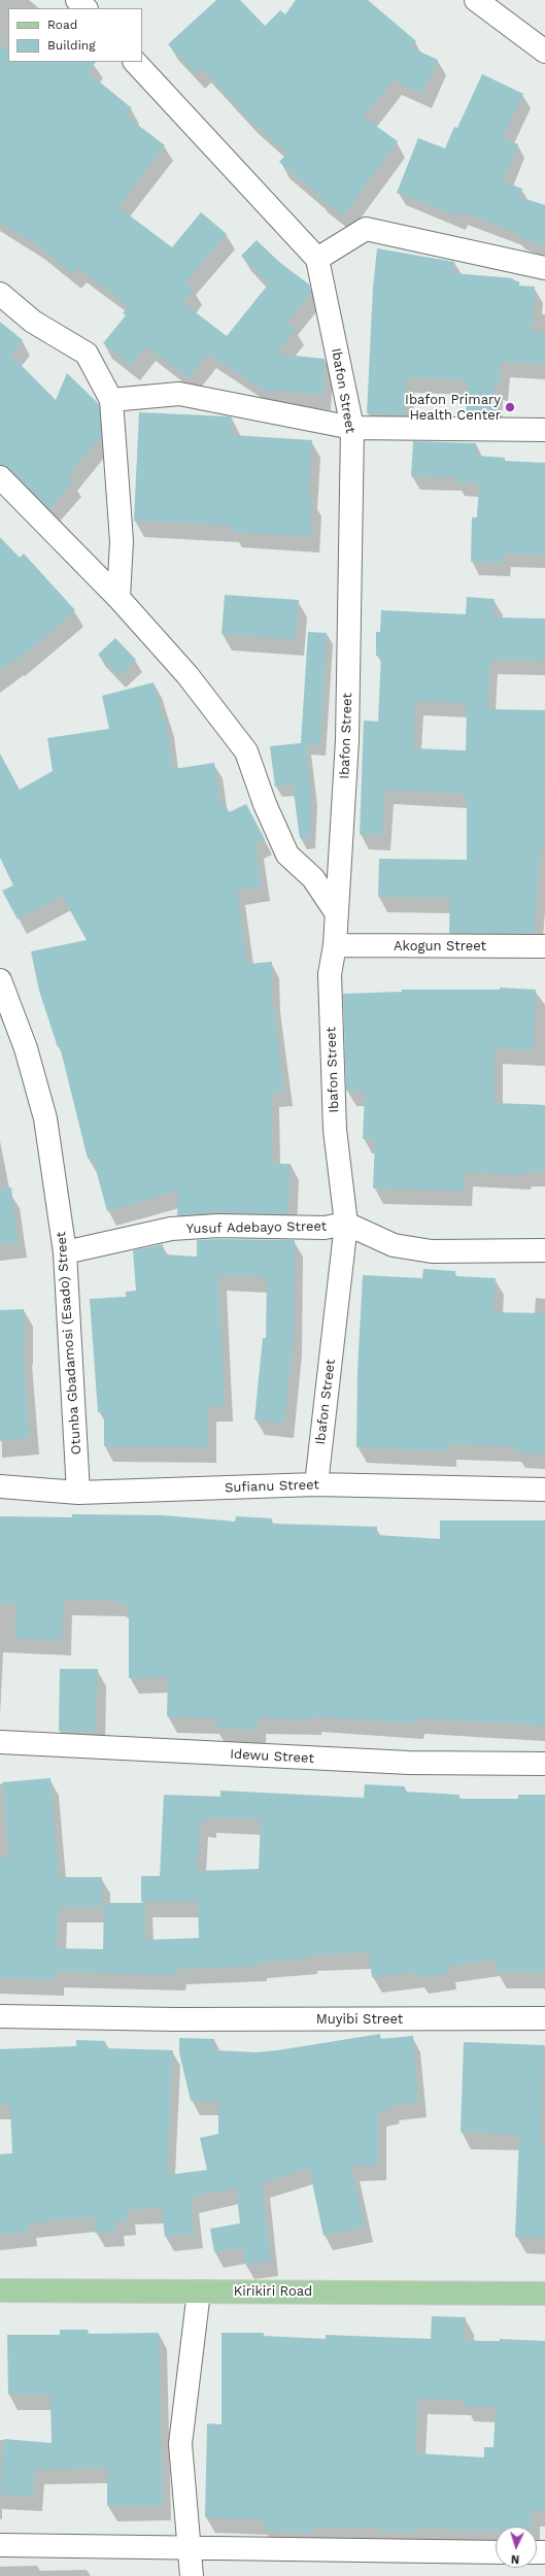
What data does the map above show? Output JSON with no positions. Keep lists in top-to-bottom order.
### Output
{
  "streets": {
    "main road": ["Kirikiri Road"],
    "street": [
      "Ibafon Street",
      "Akogun Street",
      "Yusuf Adebayo Street",
      "Otunba Gbadamosi (Esado) Street",
      "Sufianu Street",
      "Idewu Street",
      "Muyibi Street"
    ]
  },
  "crossings": [
    ["Ibafon Street", "Akogun Street"],
    ["Ibafon Street", "Yusuf Adebayo Street"],
    ["Ibafon Street", "Sufianu Street"],
    ["Yusuf Adebayo Street", "Otunba Gbadamosi (Esado) Street"],
    ["Otunba Gbadamosi (Esado) Street", "Sufianu Street"]
  ],
  "places": ["Ibafon Primary Health Center"],
  "legend": ["Road", "Building"],
  "north": "bottom"
}
